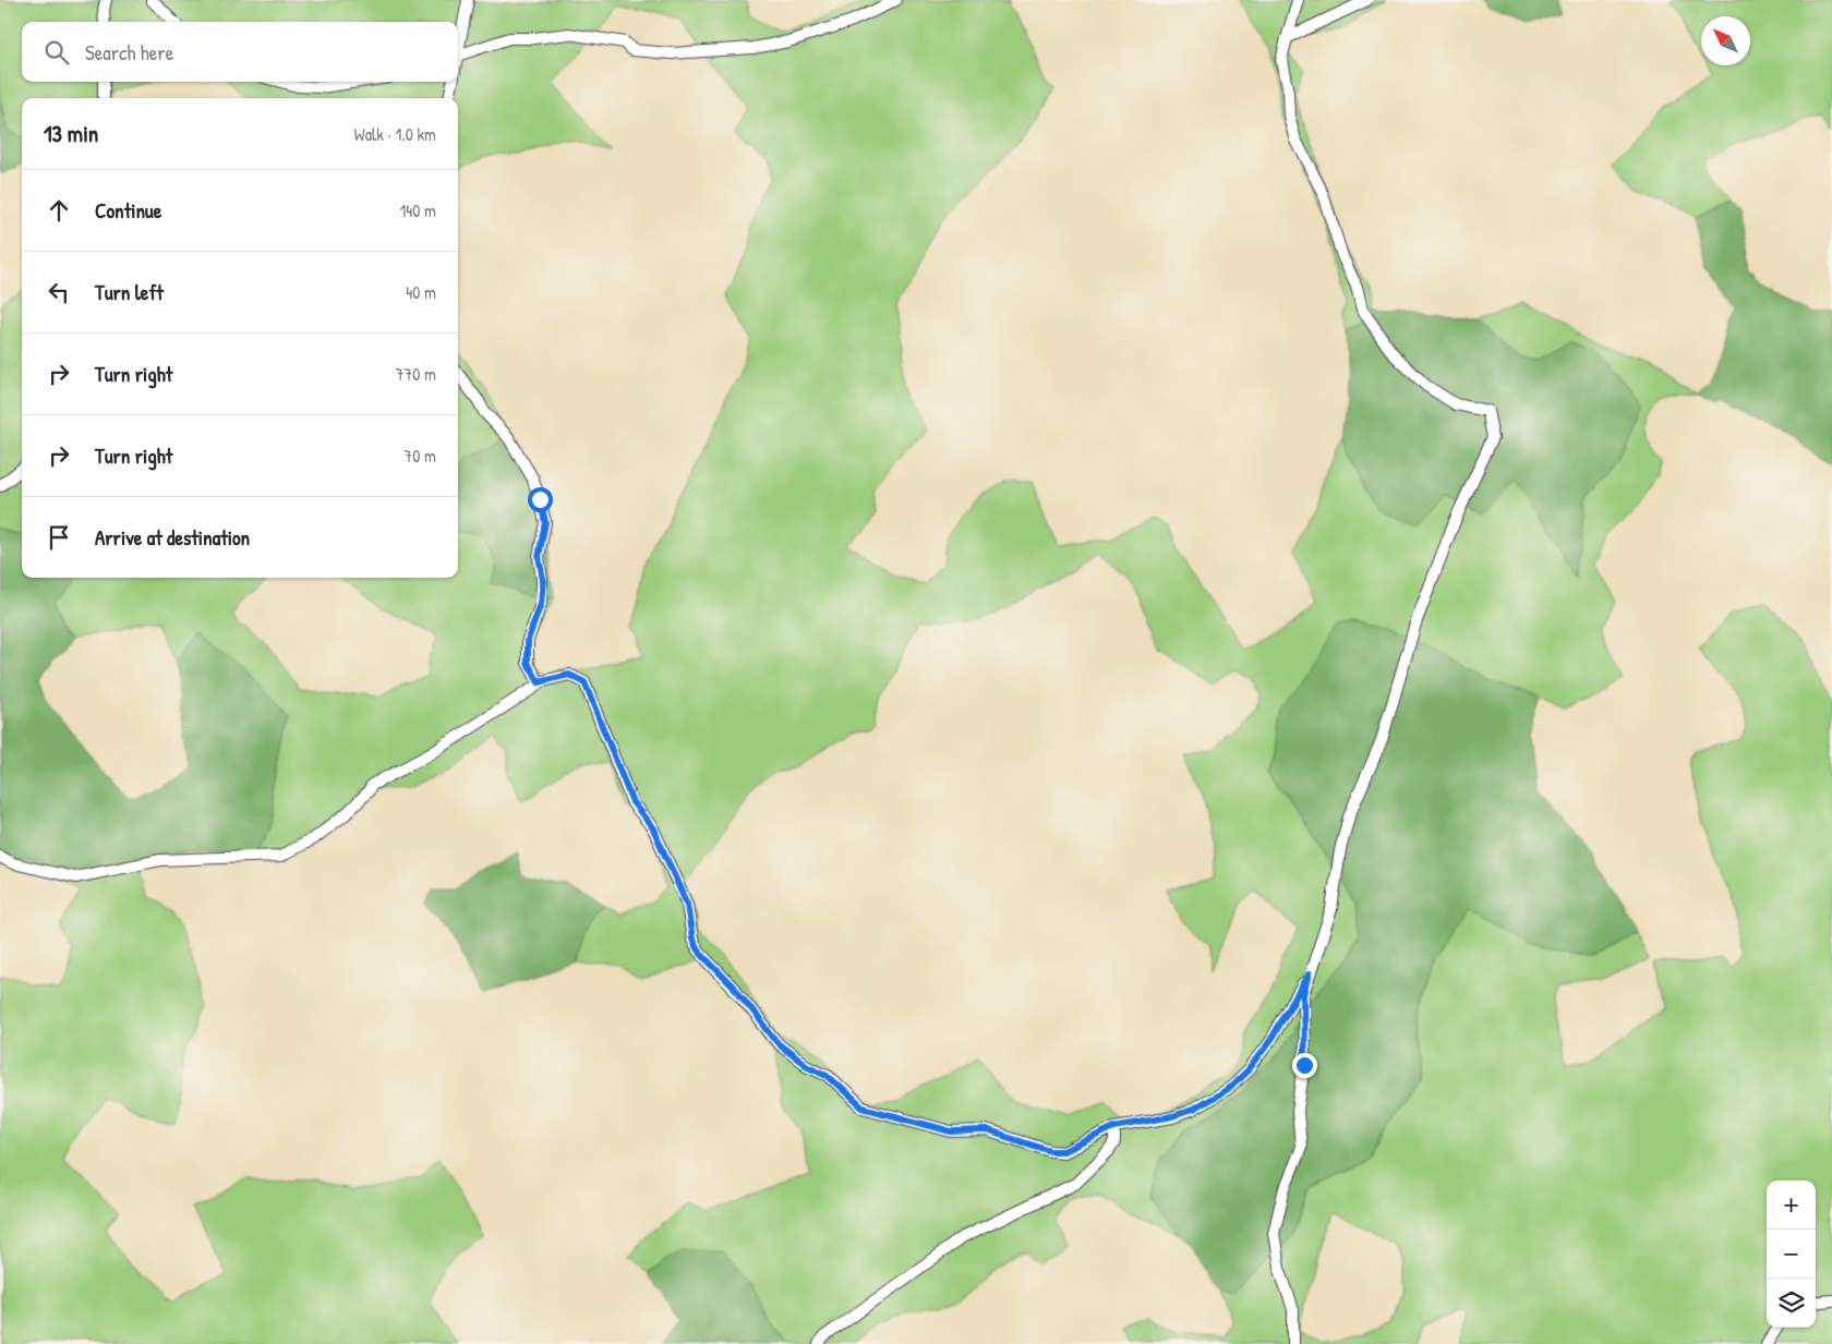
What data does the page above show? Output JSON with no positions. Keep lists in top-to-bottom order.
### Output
{
  "north": "top left",
  "page": {
    "search": "Search here",
    "heading": ["13 min", "Walk · 1.0 km"],
    "list": [
      ["Continue", "140 m"],
      ["Turn left", "40 m"],
      ["Turn right", "770 m"],
      ["Turn right", "70 m"],
      "Arrive at destination"
    ],
    "map_buttons": ["+", "−"]
  }
}
